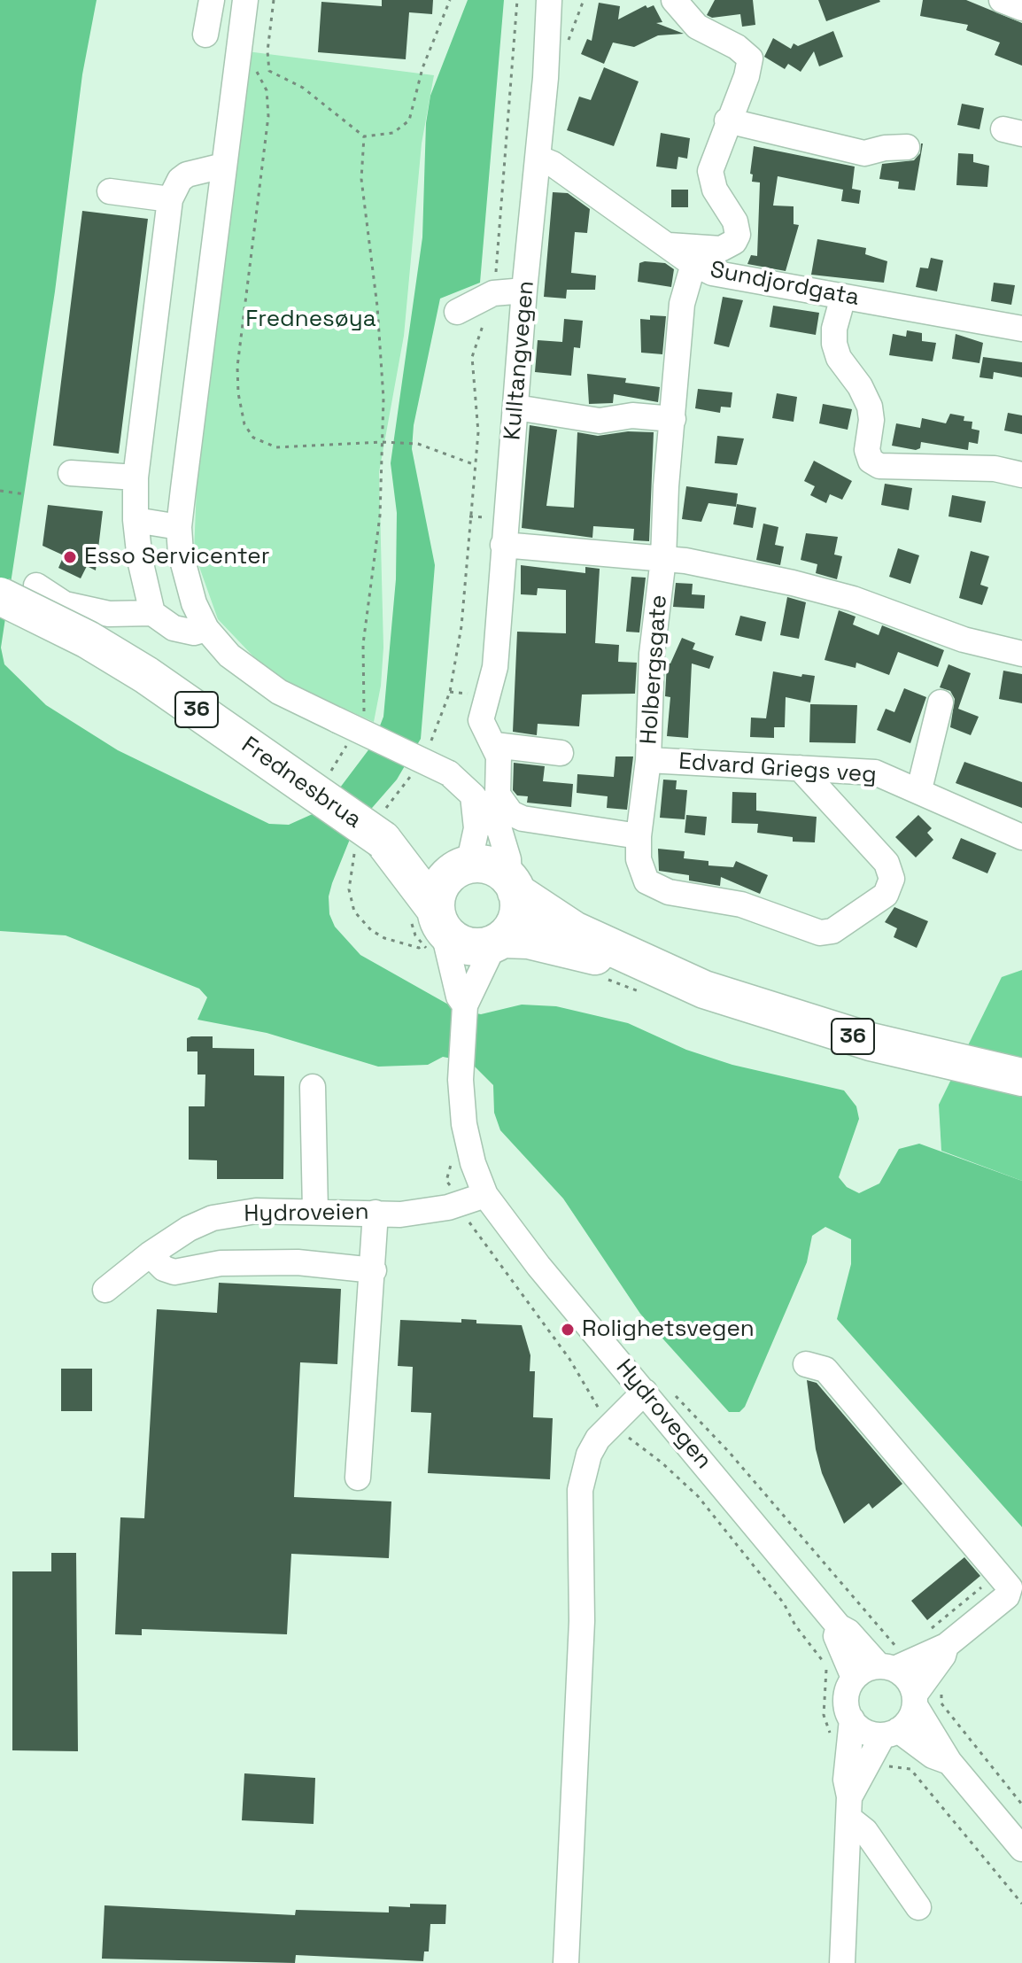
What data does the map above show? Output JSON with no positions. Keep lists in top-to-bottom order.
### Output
{
  "streets": {
    "highway": ["36", "Frednesbrua"],
    "street": [
      "Sundjordgata",
      "Kulltangvegen",
      "Holbergsgate",
      "Edvard Griegs veg",
      "Hydroveien",
      "Hydrovegen"
    ]
  },
  "crossings": [
    ["Sundjordgata", "Kulltangvegen"],
    ["Sundjordgata", "Holbergsgate"],
    ["Holbergsgate", "Edvard Griegs veg"],
    ["36", "Frednesbrua"],
    ["Hydroveien", "Hydrovegen"]
  ],
  "parks": ["Frednesøya"],
  "places": ["Esso Servicenter", "Rolighetsvegen"]
}
